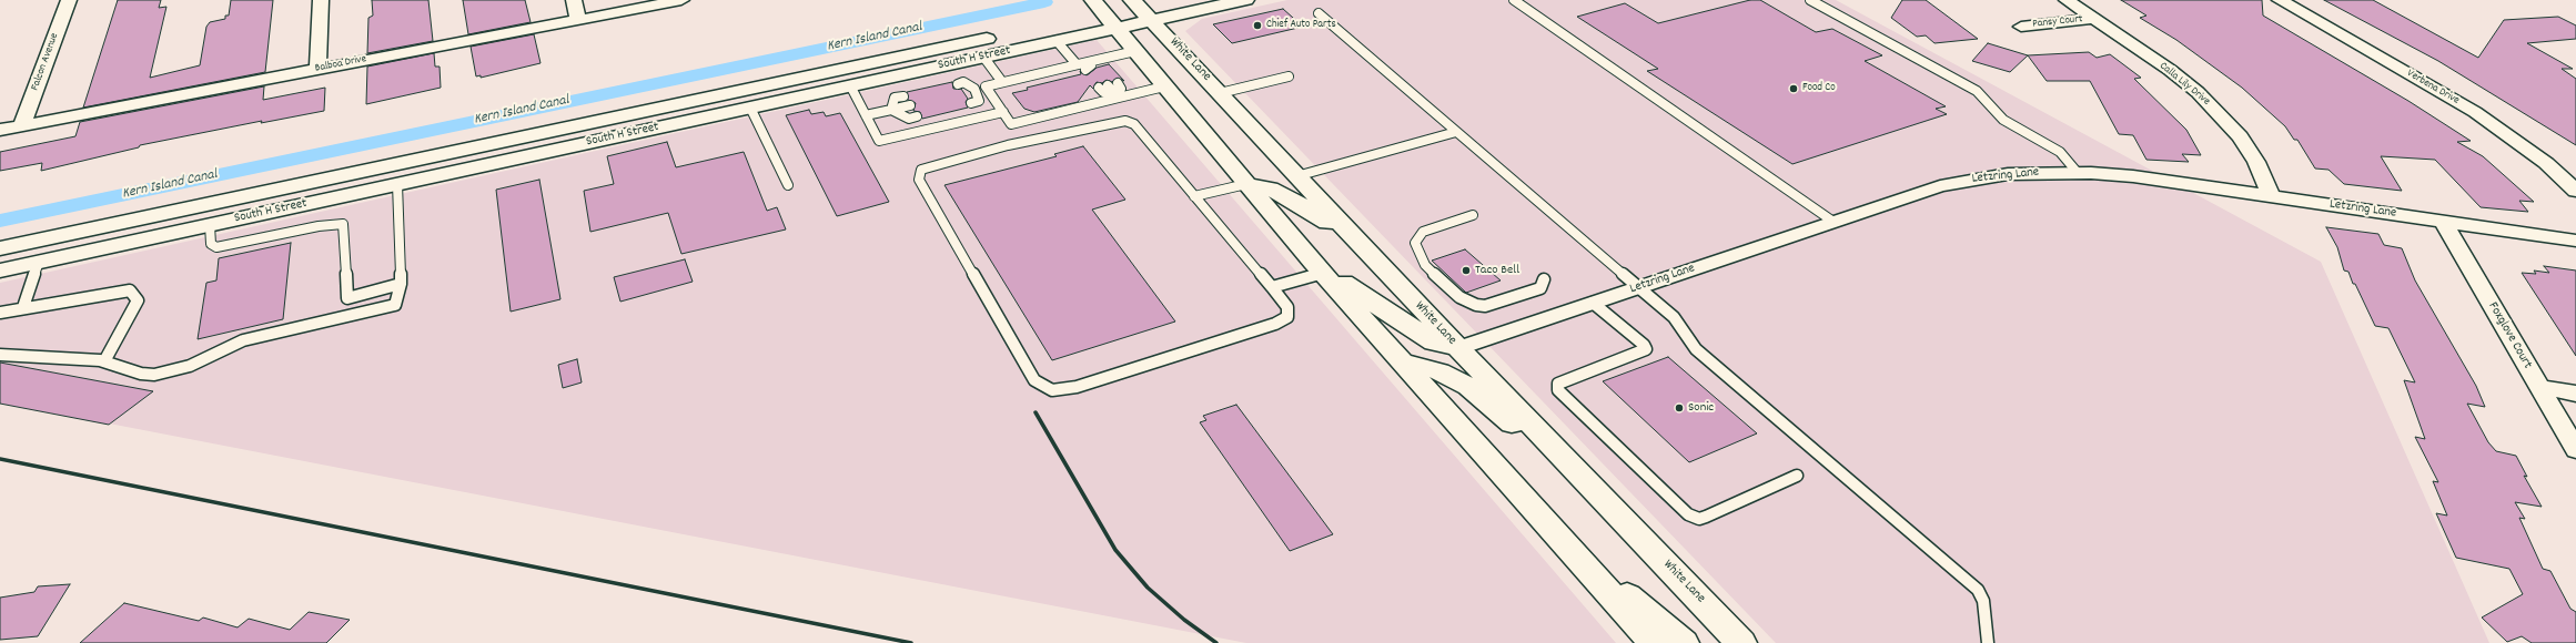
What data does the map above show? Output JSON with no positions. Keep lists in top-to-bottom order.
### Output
{
  "streets": {
    "street": [
      "Pansy Court",
      "South H Street",
      "White Lane",
      "Falcon Avenue",
      "Balboa Drive",
      "Calla Lily Drive",
      "Verbena Drive",
      "Letzring Lane",
      "Foxglove Court"
    ]
  },
  "crossings": [
    ["Pansy Court", "Calla Lily Drive"],
    ["South H Street", "White Lane"],
    ["White Lane", "Letzring Lane"],
    ["Falcon Avenue", "Balboa Drive"],
    ["Calla Lily Drive", "Letzring Lane"],
    ["Letzring Lane", "Foxglove Court"]
  ],
  "water": ["Kern Island Canal"],
  "places": [
    "Chief Auto Parts",
    "Food Co",
    "Taco Bell",
    "Sonic"
  ]
}
